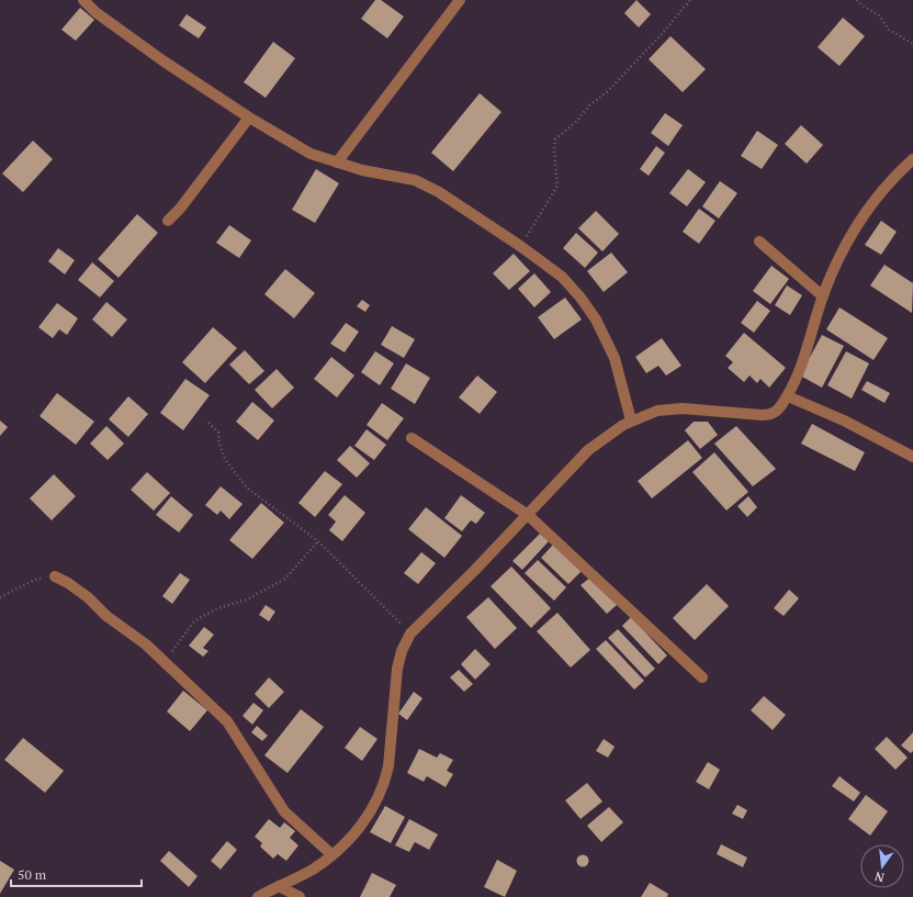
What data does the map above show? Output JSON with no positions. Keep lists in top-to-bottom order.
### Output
{
  "scale_bar": "50 m",
  "north": "bottom"
}
